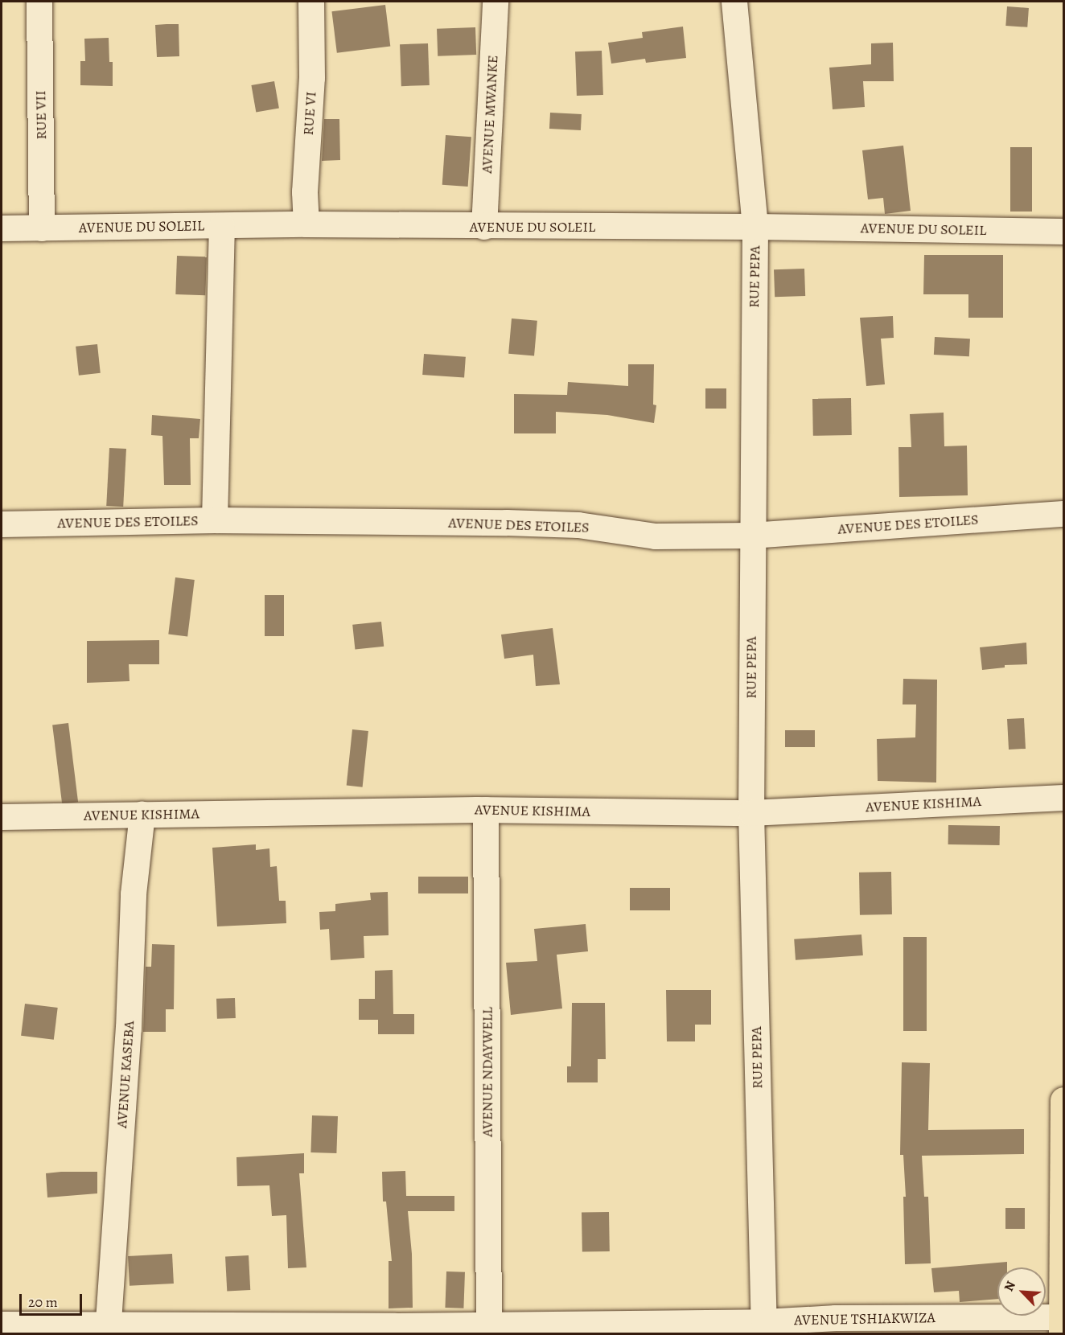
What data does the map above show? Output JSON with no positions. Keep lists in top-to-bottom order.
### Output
{
  "streets": {
    "street": [
      "RUE VI",
      "AVENUE MWANKE",
      "RUE VII",
      "AVENUE DU SOLEIL",
      "RUE PEPA",
      "AVENUE DES ETOILES",
      "AVENUE KISHIMA",
      "AVENUE NDAYWELL",
      "AVENUE KASEBA",
      "AVENUE TSHIAKWIZA"
    ]
  },
  "crossings": [
    ["RUE VI", "AVENUE DU SOLEIL"],
    ["AVENUE MWANKE", "AVENUE DU SOLEIL"],
    ["RUE VII", "AVENUE DU SOLEIL"],
    ["AVENUE DU SOLEIL", "RUE PEPA"],
    ["RUE PEPA", "AVENUE DES ETOILES"],
    ["RUE PEPA", "AVENUE KISHIMA"],
    ["RUE PEPA", "AVENUE TSHIAKWIZA"],
    ["AVENUE KISHIMA", "AVENUE NDAYWELL"],
    ["AVENUE KISHIMA", "AVENUE KASEBA"],
    ["AVENUE NDAYWELL", "AVENUE TSHIAKWIZA"],
    ["AVENUE KASEBA", "AVENUE TSHIAKWIZA"]
  ],
  "scale_bar": "20 m",
  "north": "top left"
}
